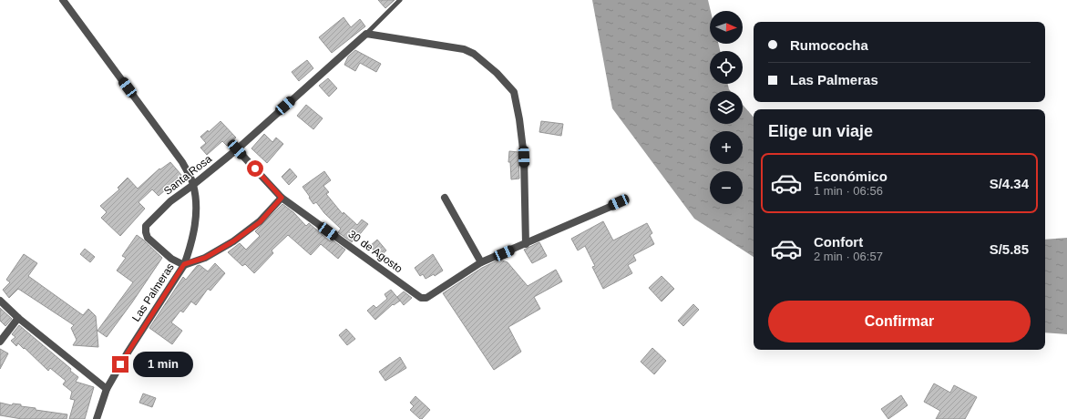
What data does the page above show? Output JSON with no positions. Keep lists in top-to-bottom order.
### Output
{
  "streets": {
    "street": ["Santa Rosa", "30 de Agosto", "Las Palmeras"]
  },
  "crossings": [
    ["Santa Rosa", "30 de Agosto"],
    ["Santa Rosa", "Las Palmeras"],
    ["30 de Agosto", "Las Palmeras"]
  ],
  "north": "right",
  "page": {
    "map_buttons": ["+", "−"],
    "banner": ["Rumococha", "Las Palmeras"],
    "heading": "Elige un viaje",
    "list": [
      {
        "name": "Económico",
        "note": "1 min · 06:56",
        "value": "S/4.34"
      },
      {
        "name": "Confort",
        "note": "2 min · 06:57",
        "value": "S/5.85"
      }
    ],
    "buttons": "Confirmar",
    "bubble": "1 min"
  }
}
